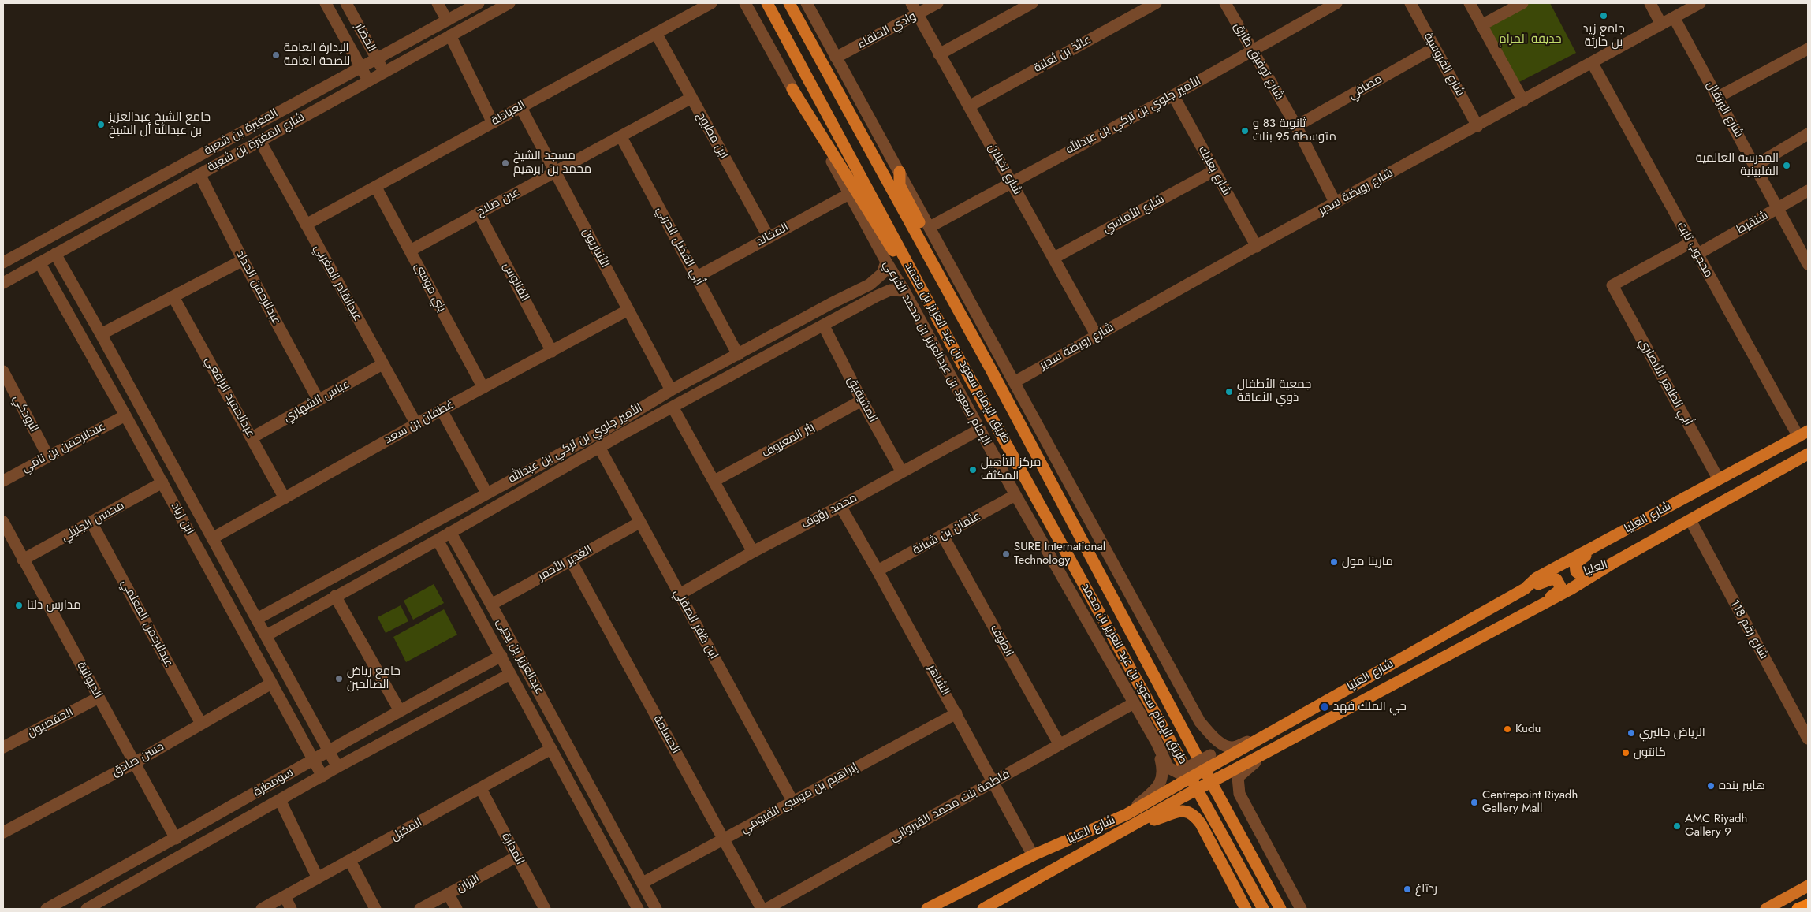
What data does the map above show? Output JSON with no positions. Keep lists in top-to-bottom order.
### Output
{
  "streets": {
    "main road": ["طريق الإمام سعود بن عبد العزيز بن محمد", "شارع العليا", "العليا"],
    "street": [
      "وادي الحلقاء",
      "الخضار",
      "عائذ بن ثعلبة",
      "شارع توفيق طارق",
      "شارع الفروسية",
      "مصافي",
      "شارع البرتقال",
      "العبادلة",
      "الأمير جلوي بن تركي بن عبدالله",
      "المغيرة بن شعبة",
      "ابن مطروح",
      "شارع المغيرة بن شعبة",
      "شارع نخيلان",
      "شارع بعلبك",
      "شارع رويضة سدير",
      "عين صلاح",
      "شارع الأماسي",
      "شنقيط",
      "المخالد",
      "أبي الفضل الحربي",
      "الأنباريون",
      "محجوب ثابت",
      "الفانوس",
      "عبدالقادر المغربي",
      "عبدالرحمن الحداد",
      "بني موسى",
      "الإمام سعود بن عبدالعزيز بن محمد الفرعي",
      "أبي الطاهر الأنصاري",
      "عبدالحميد الرافعي",
      "المشيقيق",
      "عباس الشهاري",
      "الرودكي",
      "غطفان بن سعد",
      "بئر المعروف",
      "عبدالرحمن بن نامي",
      "محمد رؤوف",
      "ابن زياد",
      "محسن الجليلي",
      "عثمان بن شبانة",
      "الغدير الأحمر",
      "عبدالرحمن المعلمي",
      "ابن ظفر الصقلي",
      "شارع رقم 118",
      "الطوف",
      "عبدالعزيز بن يحيى",
      "الديوانية",
      "الشاهر",
      "الحفصيون",
      "الحسامة",
      "حسن صادق",
      "سومطرة",
      "إبراهيم بن موسى الفيومي",
      "فاطمة بنت محمد القيرواني",
      "المخيل",
      "المدارة",
      "الرزان"
    ]
  },
  "crossings": [
    ["وادي الحلقاء", "شارع نخيلان"],
    ["الخضار", "المغيرة بن شعبة"],
    ["الخضار", "شارع المغيرة بن شعبة"],
    ["عائذ بن ثعلبة", "شارع نخيلان"],
    ["شارع توفيق طارق", "مصافي"],
    ["شارع توفيق طارق", "الأمير جلوي بن تركي بن عبدالله"],
    ["شارع توفيق طارق", "شارع رويضة سدير"],
    ["شارع الفروسية", "مصافي"],
    ["شارع الفروسية", "شارع رويضة سدير"],
    ["شارع البرتقال", "شارع رويضة سدير"],
    ["شارع البرتقال", "شنقيط"],
    ["العبادلة", "ابن مطروح"],
    ["العبادلة", "الأنباريون"],
    ["العبادلة", "عبدالقادر المغربي"],
    ["العبادلة", "بني موسى"],
    ["الأمير جلوي بن تركي بن عبدالله", "شارع نخيلان"],
    ["الأمير جلوي بن تركي بن عبدالله", "شارع بعلبك"],
    ["الأمير جلوي بن تركي بن عبدالله", "أبي الفضل الحربي"],
    ["الأمير جلوي بن تركي بن عبدالله", "الأنباريون"],
    ["الأمير جلوي بن تركي بن عبدالله", "الإمام سعود بن عبدالعزيز بن محمد الفرعي"],
    ["الأمير جلوي بن تركي بن عبدالله", "المشيقيق"],
    ["الأمير جلوي بن تركي بن عبدالله", "ابن زياد"],
    ["الأمير جلوي بن تركي بن عبدالله", "ابن ظفر الصقلي"],
    ["الأمير جلوي بن تركي بن عبدالله", "عبدالعزيز بن يحيى"],
    ["ابن مطروح", "عين صلاح"],
    ["ابن مطروح", "المخالد"],
    ["شارع المغيرة بن شعبة", "عبدالقادر المغربي"],
    ["شارع المغيرة بن شعبة", "عبدالرحمن الحداد"],
    ["شارع المغيرة بن شعبة", "ابن زياد"],
    ["شارع نخيلان", "شارع رويضة سدير"],
    ["شارع نخيلان", "شارع الأماسي"],
    ["شارع بعلبك", "شارع رويضة سدير"],
    ["شارع بعلبك", "شارع الأماسي"],
    ["شارع رويضة سدير", "محجوب ثابت"],
    ["عين صلاح", "أبي الفضل الحربي"],
    ["عين صلاح", "الأنباريون"],
    ["عين صلاح", "الفانوس"],
    ["عين صلاح", "بني موسى"],
    ["شنقيط", "محجوب ثابت"],
    ["المخالد", "أبي الفضل الحربي"],
    ["المخالد", "الإمام سعود بن عبدالعزيز بن محمد الفرعي"],
    ["الأنباريون", "غطفان بن سعد"],
    ["محجوب ثابت", "أبي الطاهر الأنصاري"],
    ["محجوب ثابت", "شارع العليا"],
    ["الفانوس", "غطفان بن سعد"],
    ["عبدالقادر المغربي", "عباس الشهاري"],
    ["عبدالقادر المغربي", "غطفان بن سعد"],
    ["عبدالرحمن الحداد", "عباس الشهاري"],
    ["بني موسى", "غطفان بن سعد"],
    ["الإمام سعود بن عبدالعزيز بن محمد الفرعي", "محمد رؤوف"],
    ["الإمام سعود بن عبدالعزيز بن محمد الفرعي", "عثمان بن شبانة"],
    ["الإمام سعود بن عبدالعزيز بن محمد الفرعي", "فاطمة بنت محمد القيرواني"],
    ["أبي الطاهر الأنصاري", "شارع العليا"],
    ["عبدالحميد الرافعي", "عباس الشهاري"],
    ["عبدالحميد الرافعي", "غطفان بن سعد"],
    ["المشيقيق", "بئر المعروف"],
    ["المشيقيق", "محمد رؤوف"],
    ["الرودكي", "عبدالرحمن بن نامي"],
    ["غطفان بن سعد", "ابن زياد"],
    ["عبدالرحمن بن نامي", "ابن زياد"],
    ["محمد رؤوف", "ابن ظفر الصقلي"],
    ["محمد رؤوف", "الشاهر"],
    ["شارع العليا", "العليا"],
    ["شارع العليا", "شارع رقم 118"],
    ["شارع العليا", "الشاهر"],
    ["ابن زياد", "محسن الجليلي"],
    ["ابن زياد", "حسن صادق"],
    ["ابن زياد", "سومطرة"],
    ["محسن الجليلي", "عبدالرحمن المعلمي"],
    ["محسن الجليلي", "الديوانية"],
    ["عثمان بن شبانة", "الطوف"],
    ["عثمان بن شبانة", "الشاهر"],
    ["الغدير الأحمر", "ابن ظفر الصقلي"],
    ["الغدير الأحمر", "عبدالعزيز بن يحيى"],
    ["الغدير الأحمر", "الحسامة"],
    ["عبدالرحمن المعلمي", "حسن صادق"],
    ["ابن ظفر الصقلي", "إبراهيم بن موسى الفيومي"],
    ["الطوف", "فاطمة بنت محمد القيرواني"],
    ["عبدالعزيز بن يحيى", "سومطرة"],
    ["عبدالعزيز بن يحيى", "إبراهيم بن موسى الفيومي"],
    ["عبدالعزيز بن يحيى", "المخيل"],
    ["الديوانية", "الحفصيون"],
    ["الديوانية", "حسن صادق"],
    ["الديوانية", "سومطرة"],
    ["الشاهر", "إبراهيم بن موسى الفيومي"],
    ["الشاهر", "فاطمة بنت محمد القيرواني"],
    ["الحسامة", "إبراهيم بن موسى الفيومي"],
    ["المخيل", "المدارة"],
    ["المدارة", "الرزان"]
  ],
  "parks": ["حديقة المرام"],
  "places": [
    "جامع زيد بن حارثة",
    "الإدارة العامة للصحة العامة",
    "جامع الشيخ عبدالعزيز بن عبدالله أل الشيخ",
    "ثانوية 83 و متوسطة 95 بنات",
    "مسجد الشيخ محمد بن ابرهيم",
    "المدرسة العالمية الفلبينية",
    "جمعية الأطفال ذوي الأعاقة",
    "مركز التأهيل المكثف",
    "SURE International Technology",
    "مارينا مول",
    "مدارس دلتا",
    "جامع رياض الصالحين",
    "حي الملك فهد",
    "Kudu",
    "الرياض جاليري",
    "كانتون",
    "هايبر بنده",
    "Centrepoint Riyadh Gallery Mall",
    "AMC Riyadh Gallery 9",
    "ردتاغ"
  ]
}
